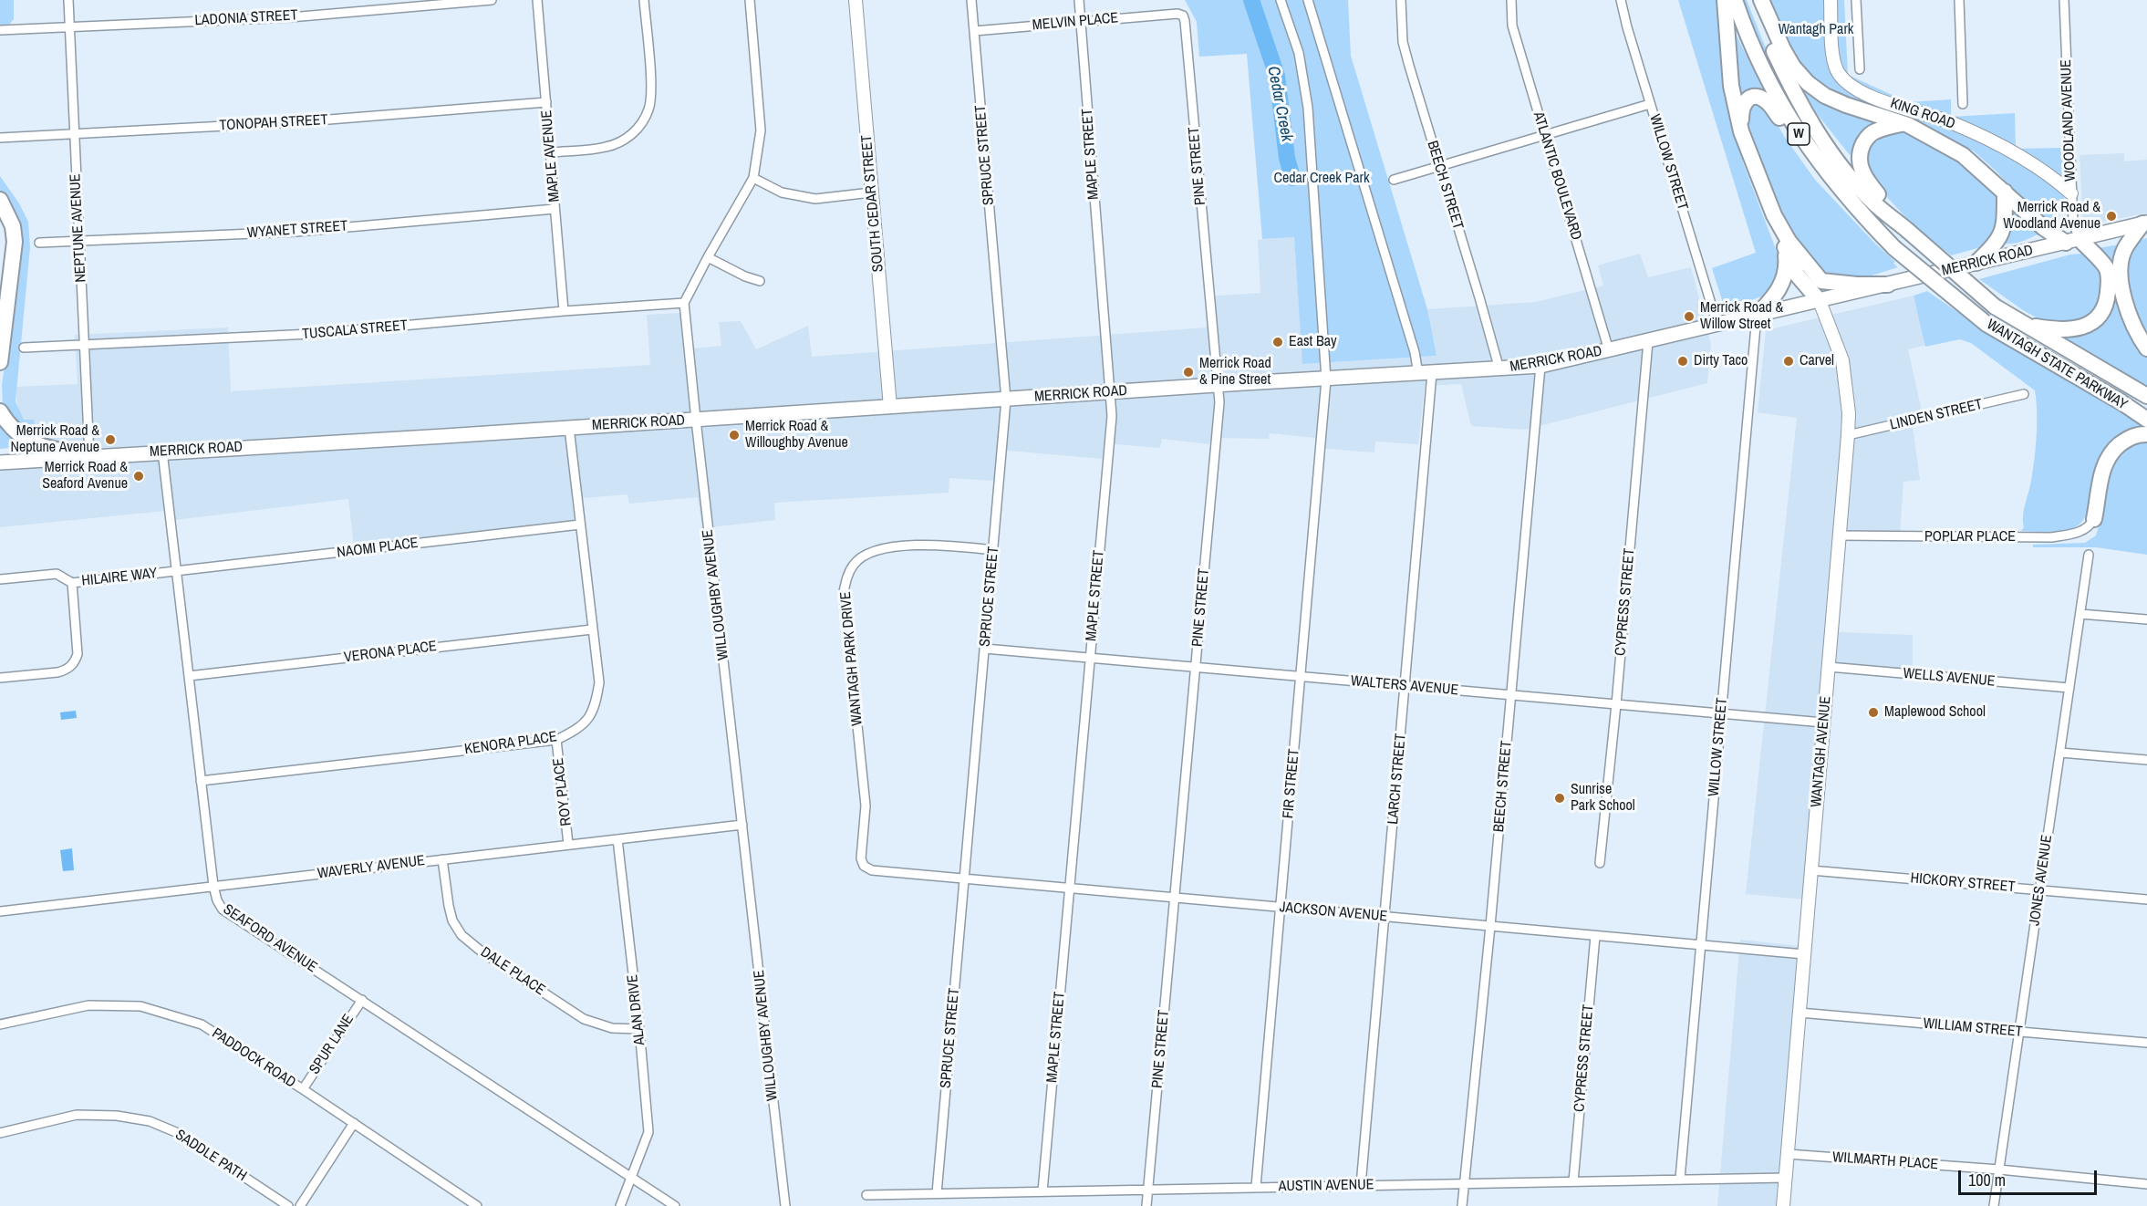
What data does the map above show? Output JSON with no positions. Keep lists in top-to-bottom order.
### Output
{
  "streets": {
    "highway": ["W", "WANTAGH STATE PARKWAY"],
    "main road": [
      "KING ROAD",
      "SOUTH CEDAR STREET",
      "MERRICK ROAD",
      "WANTAGH AVENUE"
    ],
    "street": [
      "LADONIA STREET",
      "MELVIN PLACE",
      "WOODLAND AVENUE",
      "TONOPAH STREET",
      "MAPLE STREET",
      "SPRUCE STREET",
      "MAPLE AVENUE",
      "WILLOW STREET",
      "PINE STREET",
      "ATLANTIC BOULEVARD",
      "BEECH STREET",
      "NEPTUNE AVENUE",
      "WYANET STREET",
      "TUSCALA STREET",
      "LINDEN STREET",
      "POPLAR PLACE",
      "NAOMI PLACE",
      "HILAIRE WAY",
      "WILLOUGHBY AVENUE",
      "CYPRESS STREET",
      "VERONA PLACE",
      "WANTAGH PARK DRIVE",
      "WELLS AVENUE",
      "WALTERS AVENUE",
      "KENORA PLACE",
      "LARCH STREET",
      "FIR STREET",
      "ROY PLACE",
      "WAVERLY AVENUE",
      "JONES AVENUE",
      "HICKORY STREET",
      "JACKSON AVENUE",
      "SEAFORD AVENUE",
      "DALE PLACE",
      "ALAN DRIVE",
      "WILLIAM STREET",
      "SPUR LANE",
      "PADDOCK ROAD",
      "SADDLE PATH",
      "WILMARTH PLACE",
      "AUSTIN AVENUE"
    ]
  },
  "crossings": [
    ["LADONIA STREET", "NEPTUNE AVENUE"],
    ["MELVIN PLACE", "MAPLE STREET"],
    ["MELVIN PLACE", "SPRUCE STREET"],
    ["MELVIN PLACE", "PINE STREET"],
    ["KING ROAD", "WOODLAND AVENUE"],
    ["WOODLAND AVENUE", "MERRICK ROAD"],
    ["TONOPAH STREET", "MAPLE AVENUE"],
    ["TONOPAH STREET", "NEPTUNE AVENUE"],
    ["MAPLE STREET", "MERRICK ROAD"],
    ["MAPLE STREET", "WALTERS AVENUE"],
    ["MAPLE STREET", "JACKSON AVENUE"],
    ["MAPLE STREET", "AUSTIN AVENUE"],
    ["SPRUCE STREET", "MERRICK ROAD"],
    ["SPRUCE STREET", "WANTAGH PARK DRIVE"],
    ["SPRUCE STREET", "WALTERS AVENUE"],
    ["SPRUCE STREET", "JACKSON AVENUE"],
    ["SPRUCE STREET", "AUSTIN AVENUE"],
    ["MAPLE AVENUE", "WYANET STREET"],
    ["MAPLE AVENUE", "TUSCALA STREET"],
    ["WILLOW STREET", "MERRICK ROAD"],
    ["WILLOW STREET", "WALTERS AVENUE"],
    ["WILLOW STREET", "JACKSON AVENUE"],
    ["WILLOW STREET", "AUSTIN AVENUE"],
    ["PINE STREET", "MERRICK ROAD"],
    ["PINE STREET", "WALTERS AVENUE"],
    ["PINE STREET", "JACKSON AVENUE"],
    ["PINE STREET", "AUSTIN AVENUE"],
    ["ATLANTIC BOULEVARD", "MERRICK ROAD"],
    ["BEECH STREET", "MERRICK ROAD"],
    ["BEECH STREET", "WALTERS AVENUE"],
    ["BEECH STREET", "JACKSON AVENUE"],
    ["BEECH STREET", "AUSTIN AVENUE"],
    ["SOUTH CEDAR STREET", "MERRICK ROAD"],
    ["NEPTUNE AVENUE", "WYANET STREET"],
    ["NEPTUNE AVENUE", "MERRICK ROAD"],
    ["NEPTUNE AVENUE", "TUSCALA STREET"],
    ["MERRICK ROAD", "WILLOUGHBY AVENUE"],
    ["MERRICK ROAD", "CYPRESS STREET"],
    ["MERRICK ROAD", "KENORA PLACE"],
    ["MERRICK ROAD", "WANTAGH AVENUE"],
    ["MERRICK ROAD", "LARCH STREET"],
    ["MERRICK ROAD", "FIR STREET"],
    ["MERRICK ROAD", "SEAFORD AVENUE"],
    ["TUSCALA STREET", "WILLOUGHBY AVENUE"],
    ["LINDEN STREET", "WANTAGH AVENUE"],
    ["POPLAR PLACE", "WANTAGH AVENUE"],
    ["NAOMI PLACE", "HILAIRE WAY"],
    ["NAOMI PLACE", "KENORA PLACE"],
    ["NAOMI PLACE", "SEAFORD AVENUE"],
    ["HILAIRE WAY", "SEAFORD AVENUE"],
    ["WILLOUGHBY AVENUE", "WAVERLY AVENUE"],
    ["CYPRESS STREET", "WALTERS AVENUE"],
    ["CYPRESS STREET", "JACKSON AVENUE"],
    ["CYPRESS STREET", "AUSTIN AVENUE"],
    ["VERONA PLACE", "KENORA PLACE"],
    ["VERONA PLACE", "SEAFORD AVENUE"],
    ["WANTAGH PARK DRIVE", "JACKSON AVENUE"],
    ["WELLS AVENUE", "WANTAGH AVENUE"],
    ["WELLS AVENUE", "JONES AVENUE"],
    ["WALTERS AVENUE", "WANTAGH AVENUE"],
    ["WALTERS AVENUE", "LARCH STREET"],
    ["WALTERS AVENUE", "FIR STREET"],
    ["KENORA PLACE", "ROY PLACE"],
    ["KENORA PLACE", "SEAFORD AVENUE"],
    ["WANTAGH AVENUE", "HICKORY STREET"],
    ["WANTAGH AVENUE", "JACKSON AVENUE"],
    ["WANTAGH AVENUE", "WILLIAM STREET"],
    ["WANTAGH AVENUE", "WILMARTH PLACE"],
    ["WANTAGH AVENUE", "AUSTIN AVENUE"],
    ["LARCH STREET", "JACKSON AVENUE"],
    ["LARCH STREET", "AUSTIN AVENUE"],
    ["FIR STREET", "JACKSON AVENUE"],
    ["FIR STREET", "AUSTIN AVENUE"],
    ["ROY PLACE", "WAVERLY AVENUE"],
    ["WAVERLY AVENUE", "SEAFORD AVENUE"],
    ["WAVERLY AVENUE", "DALE PLACE"],
    ["WAVERLY AVENUE", "ALAN DRIVE"],
    ["JONES AVENUE", "HICKORY STREET"],
    ["JONES AVENUE", "WILLIAM STREET"],
    ["JONES AVENUE", "WILMARTH PLACE"],
    ["SEAFORD AVENUE", "ALAN DRIVE"],
    ["SEAFORD AVENUE", "SPUR LANE"],
    ["DALE PLACE", "ALAN DRIVE"],
    ["SPUR LANE", "PADDOCK ROAD"]
  ],
  "water": ["Cedar Creek"],
  "parks": ["Wantagh Park", "Cedar Creek Park"],
  "places": [
    "Merrick Road & Woodland Avenue",
    "Merrick Road & Willow Street",
    "East Bay",
    "Dirty Taco",
    "Carvel",
    "Merrick Road & Pine Street",
    "Merrick Road & Willoughby Avenue",
    "Merrick Road & Neptune Avenue",
    "Merrick Road & Seaford Avenue",
    "Maplewood School",
    "Sunrise Park School"
  ],
  "scale_bar": "100 m"
}
